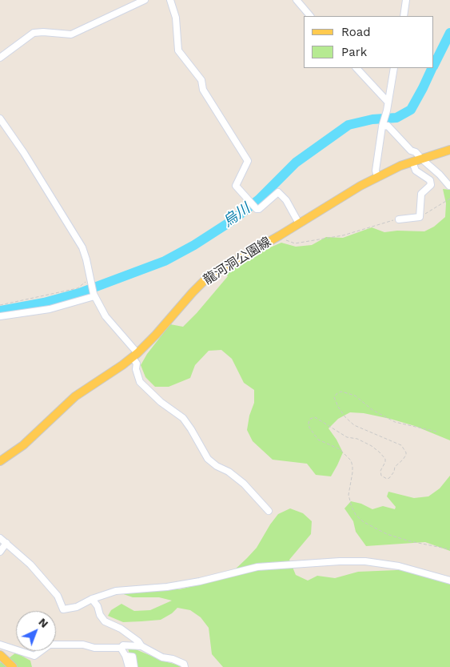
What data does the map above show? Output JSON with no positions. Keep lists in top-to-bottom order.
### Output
{
  "streets": {
    "main road": ["龍河洞公園線"]
  },
  "water": ["烏川"],
  "legend": ["Road", "Park"],
  "north": "top right"
}
